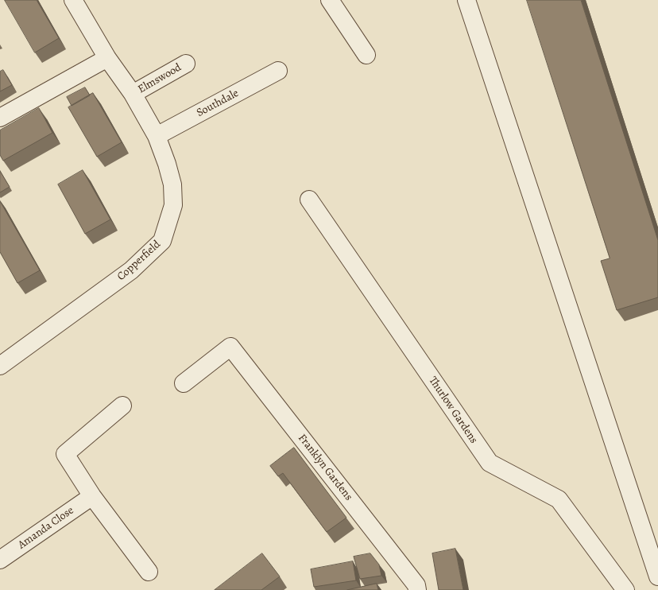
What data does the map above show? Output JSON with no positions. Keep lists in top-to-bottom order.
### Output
{
  "streets": {
    "street": [
      "Elmswood",
      "Southdale",
      "Copperfield",
      "Thurlow Gardens",
      "Franklyn Gardens",
      "Amanda Close"
    ]
  },
  "crossings": [
    ["Elmswood", "Copperfield"],
    ["Southdale", "Copperfield"]
  ]
}
